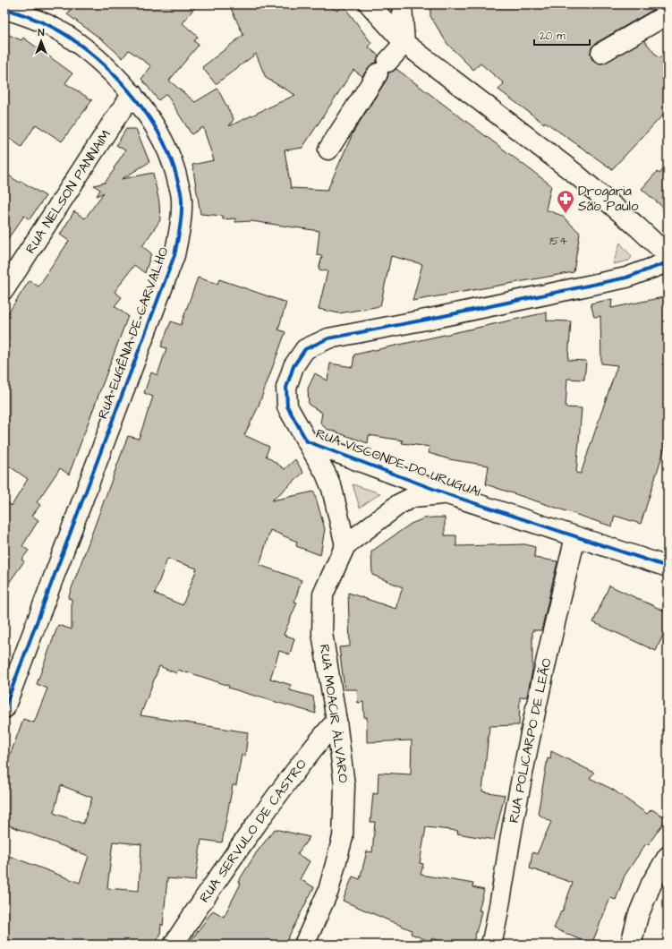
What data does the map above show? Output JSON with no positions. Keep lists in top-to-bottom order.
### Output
{
  "streets": {
    "street": [
      "RUA NELSON PANNAIM",
      "RUA EUGÊNIA DE CARVALHO",
      "RUA VISCONDE DO URUGUAI",
      "RUA MOACIR ÁLVARO",
      "RUA POLICARPO DE LEÃO",
      "RUA SERVULO DE CASTRO"
    ]
  },
  "crossings": [
    ["RUA NELSON PANNAIM", "RUA EUGÊNIA DE CARVALHO"],
    ["RUA VISCONDE DO URUGUAI", "RUA MOACIR ÁLVARO"],
    ["RUA VISCONDE DO URUGUAI", "RUA POLICARPO DE LEÃO"],
    ["RUA MOACIR ÁLVARO", "RUA SERVULO DE CASTRO"]
  ],
  "places": {
    "pharmacy": ["Drogaria São Paulo"]
  },
  "house_numbers": ["154"],
  "scale_bar": "20 m",
  "north": "top"
}
